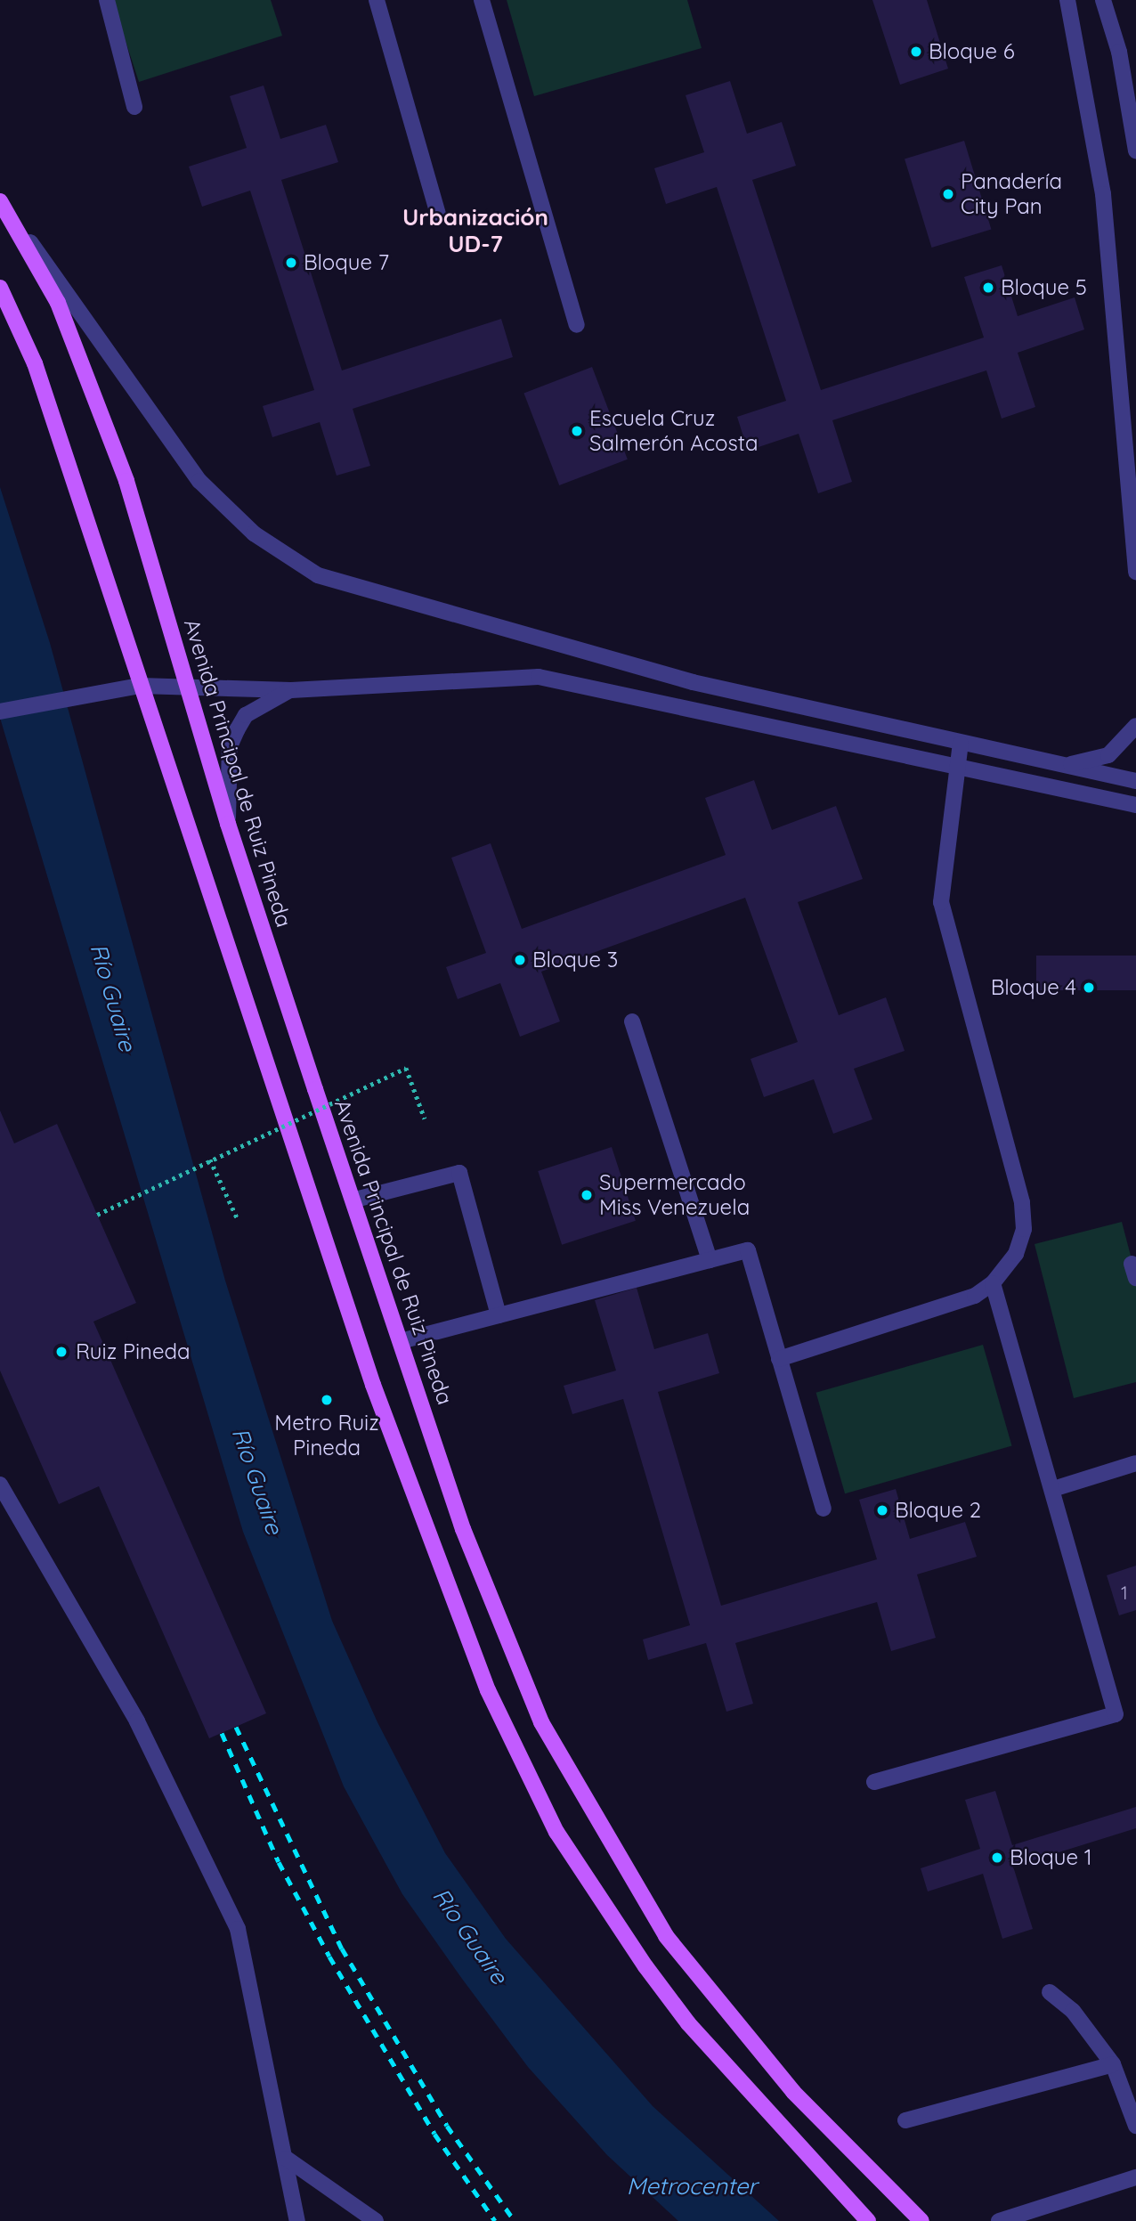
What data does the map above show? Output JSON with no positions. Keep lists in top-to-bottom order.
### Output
{
  "streets": {
    "main road": ["Avenida Principal de Ruiz Pineda"]
  },
  "districts": ["Urbanización UD-7"],
  "water": ["Río Guaire", "Metrocenter"],
  "places": [
    "Bloque 6",
    "Panadería City Pan",
    "Bloque 7",
    "Bloque 5",
    "Escuela Cruz Salmerón Acosta",
    "Bloque 3",
    "Bloque 4",
    "Supermercado Miss Venezuela",
    "Ruiz Pineda",
    "Metro Ruiz Pineda",
    "Bloque 2",
    "Bloque 1"
  ],
  "house_numbers": ["1"]
}
